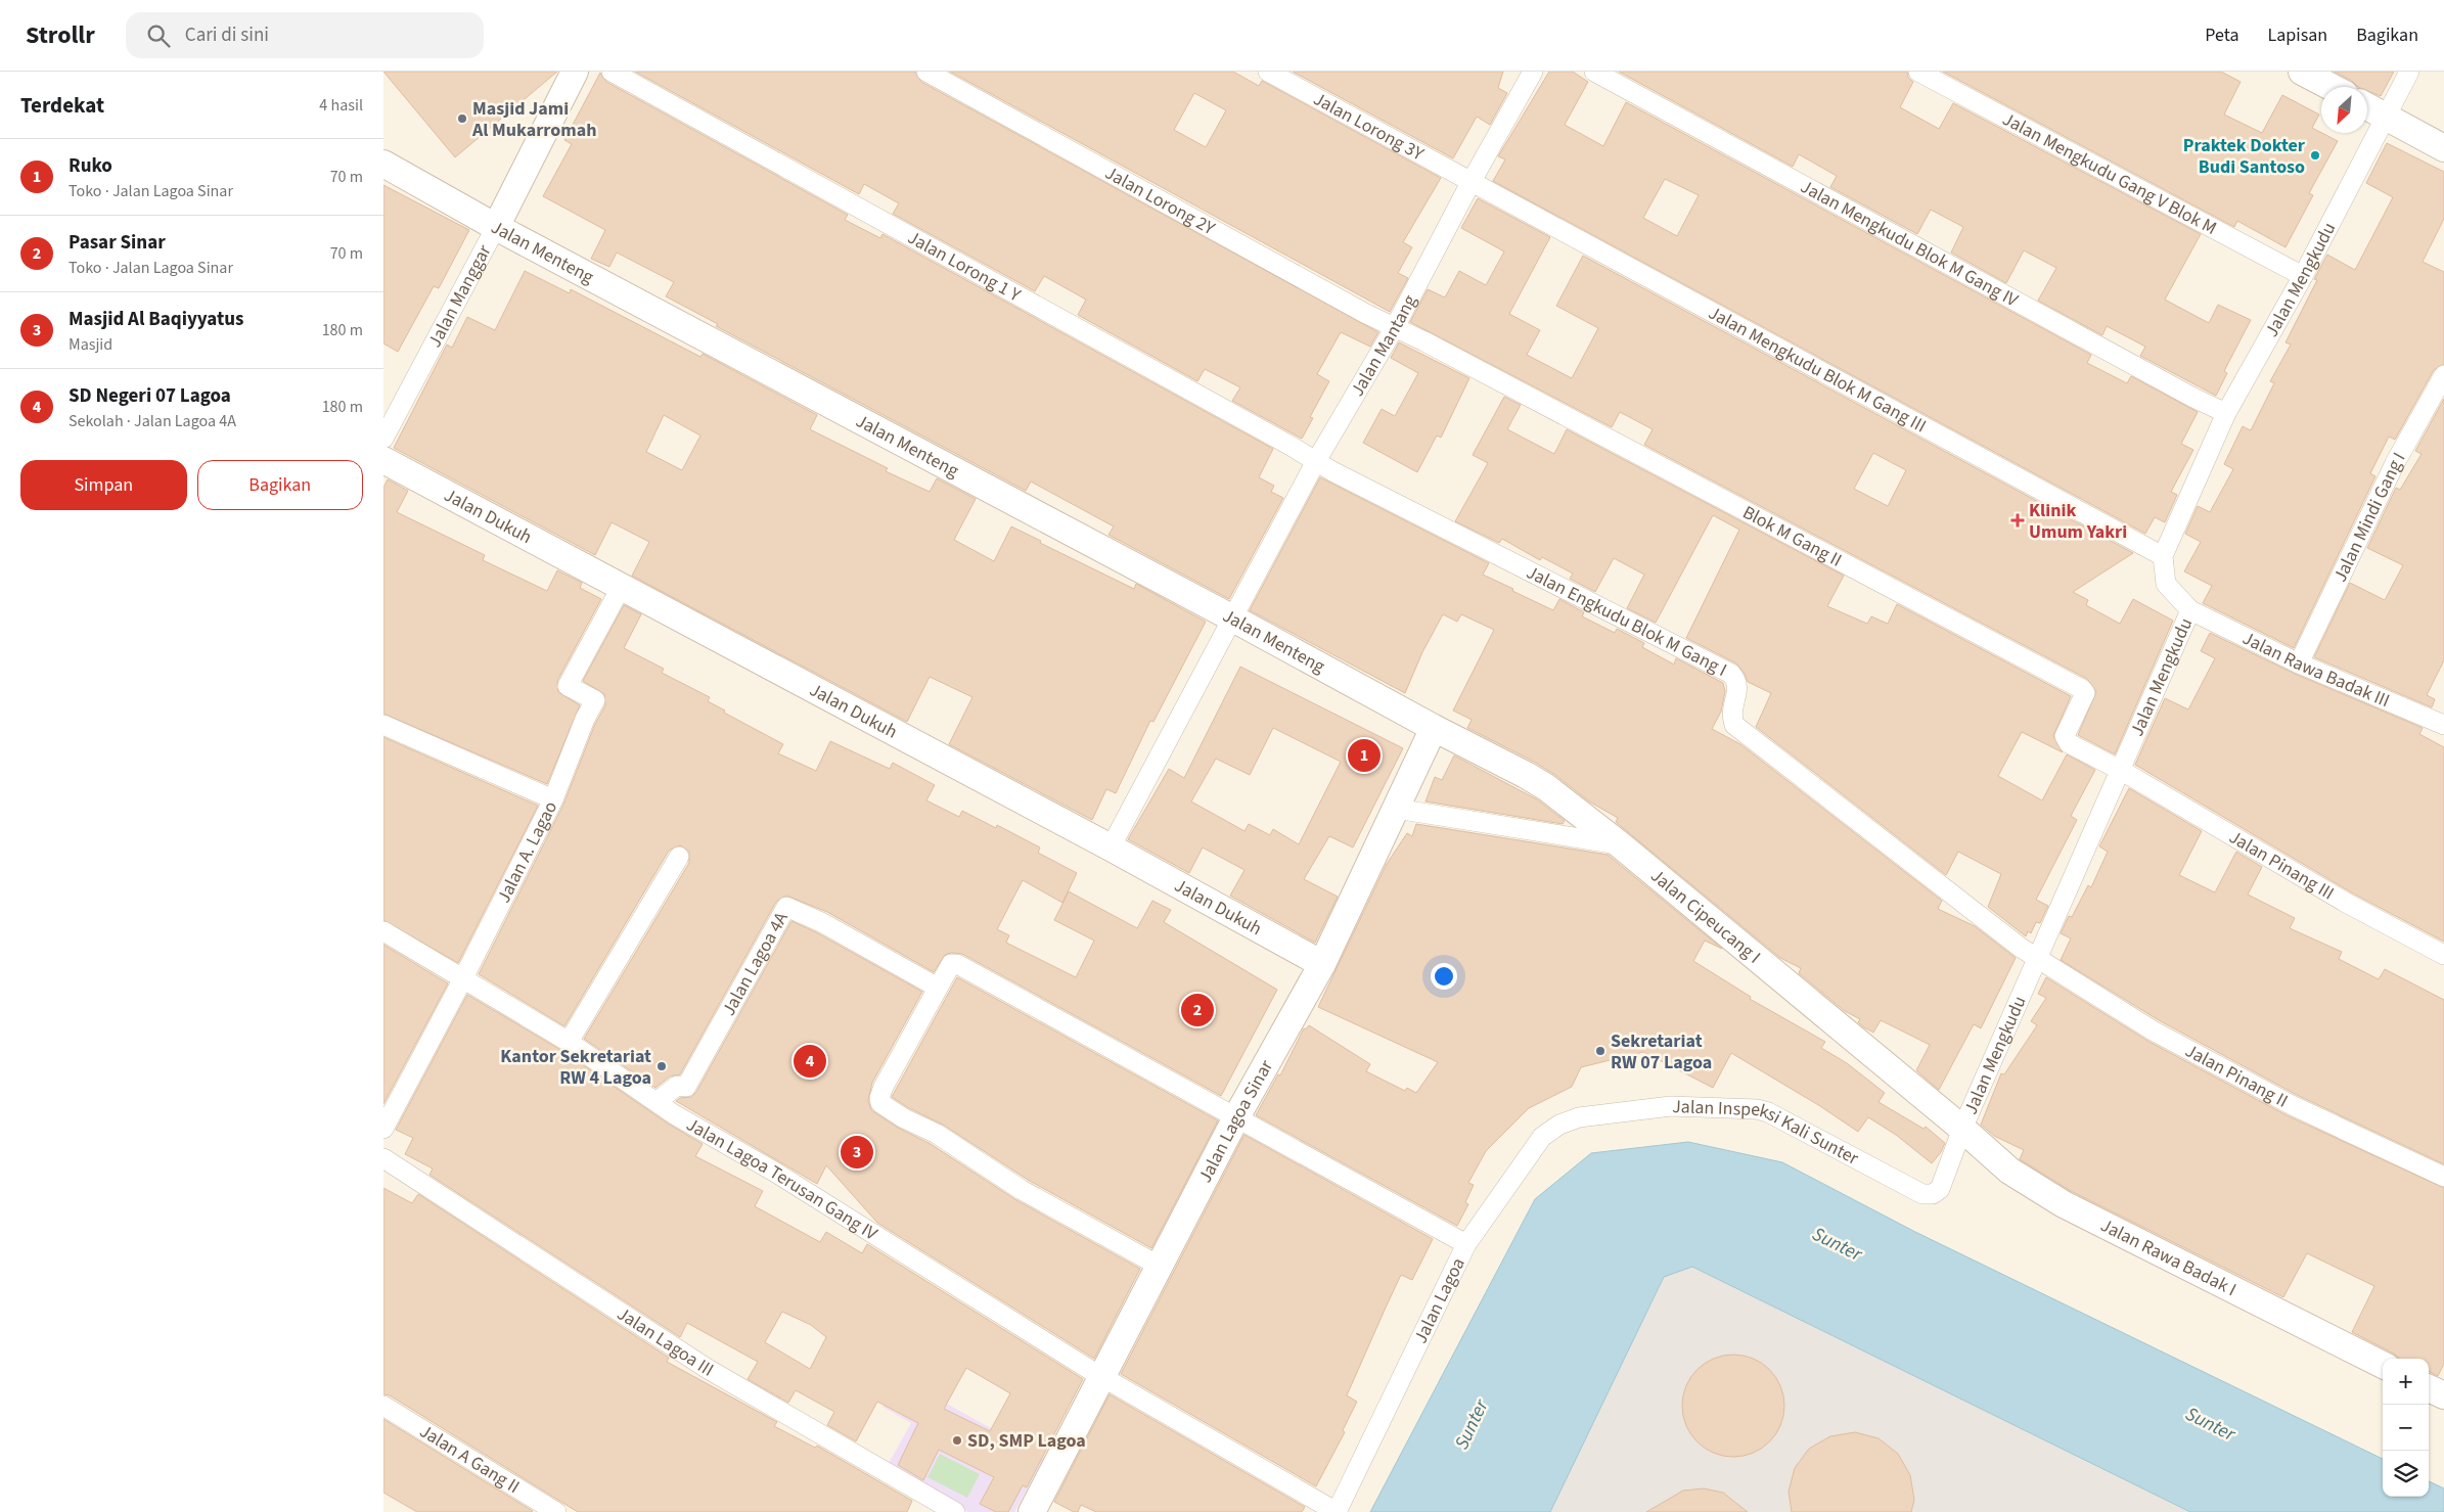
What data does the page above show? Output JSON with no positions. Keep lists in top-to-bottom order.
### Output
{
  "streets": {
    "street": [
      "Jalan Lorong 3Y",
      "Jalan Mengkudu Gang V Blok M",
      "Jalan Lorong 2Y",
      "Jalan Mengkudu Blok M Gang IV",
      "Jalan Menteng",
      "Jalan Lorong 1 Y",
      "Jalan Mengkudu",
      "Jalan Manggar",
      "Jalan Mantang",
      "Jalan Mengkudu Blok M Gang III",
      "Jalan Dukuh",
      "Jalan Mindi Gang I",
      "Blok M Gang II",
      "Jalan Engkudu Blok M Gang I",
      "Jalan Rawa Badak III",
      "Jalan A. Lagao",
      "Jalan Pinang III",
      "Jalan Cipeucang I",
      "Jalan Lagoa 4A",
      "Jalan Pinang II",
      "Jalan Lagoa Sinar",
      "Jalan Inspeksi Kali Sunter",
      "Jalan Lagoa Terusan Gang IV",
      "Jalan Rawa Badak I",
      "Jalan Lagoa",
      "Jalan Lagoa III",
      "Jalan A Gang II"
    ]
  },
  "crossings": [
    ["Jalan Lorong 3Y", "Jalan Mantang"],
    ["Jalan Lorong 3Y", "Jalan Mengkudu Blok M Gang III"],
    ["Jalan Mengkudu Gang V Blok M", "Jalan Mengkudu"],
    ["Jalan Lorong 2Y", "Jalan Mantang"],
    ["Jalan Lorong 2Y", "Blok M Gang II"],
    ["Jalan Mengkudu Blok M Gang IV", "Jalan Mengkudu"],
    ["Jalan Menteng", "Jalan Manggar"],
    ["Jalan Menteng", "Jalan Mantang"],
    ["Jalan Menteng", "Jalan Cipeucang I"],
    ["Jalan Menteng", "Jalan Lagoa Sinar"],
    ["Jalan Lorong 1 Y", "Jalan Mantang"],
    ["Jalan Lorong 1 Y", "Jalan Engkudu Blok M Gang I"],
    ["Jalan Mengkudu", "Jalan Mengkudu Blok M Gang III"],
    ["Jalan Mengkudu", "Blok M Gang II"],
    ["Jalan Mengkudu", "Jalan Engkudu Blok M Gang I"],
    ["Jalan Mengkudu", "Jalan Rawa Badak III"],
    ["Jalan Mengkudu", "Jalan Pinang III"],
    ["Jalan Mengkudu", "Jalan Cipeucang I"],
    ["Jalan Mengkudu", "Jalan Pinang II"],
    ["Jalan Mengkudu", "Jalan Inspeksi Kali Sunter"],
    ["Jalan Mengkudu", "Jalan Rawa Badak I"],
    ["Jalan Mantang", "Jalan Mengkudu Blok M Gang III"],
    ["Jalan Mantang", "Jalan Dukuh"],
    ["Jalan Mantang", "Blok M Gang II"],
    ["Jalan Mantang", "Jalan Engkudu Blok M Gang I"],
    ["Jalan Dukuh", "Jalan A. Lagao"],
    ["Jalan Dukuh", "Jalan Lagoa Sinar"],
    ["Jalan Mindi Gang I", "Jalan Rawa Badak III"],
    ["Blok M Gang II", "Jalan Pinang III"],
    ["Jalan Engkudu Blok M Gang I", "Jalan Pinang II"],
    ["Jalan A. Lagao", "Jalan Lagoa Terusan Gang IV"],
    ["Jalan Cipeucang I", "Jalan Lagoa Sinar"],
    ["Jalan Cipeucang I", "Jalan Rawa Badak I"],
    ["Jalan Lagoa 4A", "Jalan Lagoa Terusan Gang IV"],
    ["Jalan Lagoa Sinar", "Jalan Lagoa Terusan Gang IV"],
    ["Jalan Inspeksi Kali Sunter", "Jalan Lagoa"],
    ["Jalan Lagoa Terusan Gang IV", "Jalan Lagoa"]
  ],
  "water": ["Sunter"],
  "places": {
    "other": [
      "Masjid Jami Al Mukarromah",
      "Praktek Dokter Budi Santoso",
      "Sekretariat RW 07 Lagoa",
      "Kantor Sekretariat RW 4 Lagoa",
      "SD, SMP Lagoa"
    ],
    "health": ["Klinik Umum Yakri"]
  },
  "north": "bottom left",
  "page": {
    "header": "Strollr",
    "search": "Cari di sini",
    "nav": ["Peta", "Lapisan", "Bagikan"],
    "heading": ["Terdekat", "4 hasil"],
    "list": [
      {
        "mark": "1",
        "name": "Ruko",
        "note": "Toko · Jalan Lagoa Sinar",
        "value": "70 m"
      },
      {
        "mark": "2",
        "name": "Pasar Sinar",
        "note": "Toko · Jalan Lagoa Sinar",
        "value": "70 m"
      },
      {
        "mark": "3",
        "name": "Masjid Al Baqiyyatus",
        "note": "Masjid",
        "value": "180 m"
      },
      {
        "mark": "4",
        "name": "SD Negeri 07 Lagoa",
        "note": "Sekolah · Jalan Lagoa 4A",
        "value": "180 m"
      }
    ],
    "buttons": ["Simpan", "Bagikan"],
    "pins": [
      "1",
      "2",
      "4",
      "3"
    ],
    "map_buttons": ["+", "−"]
  }
}
